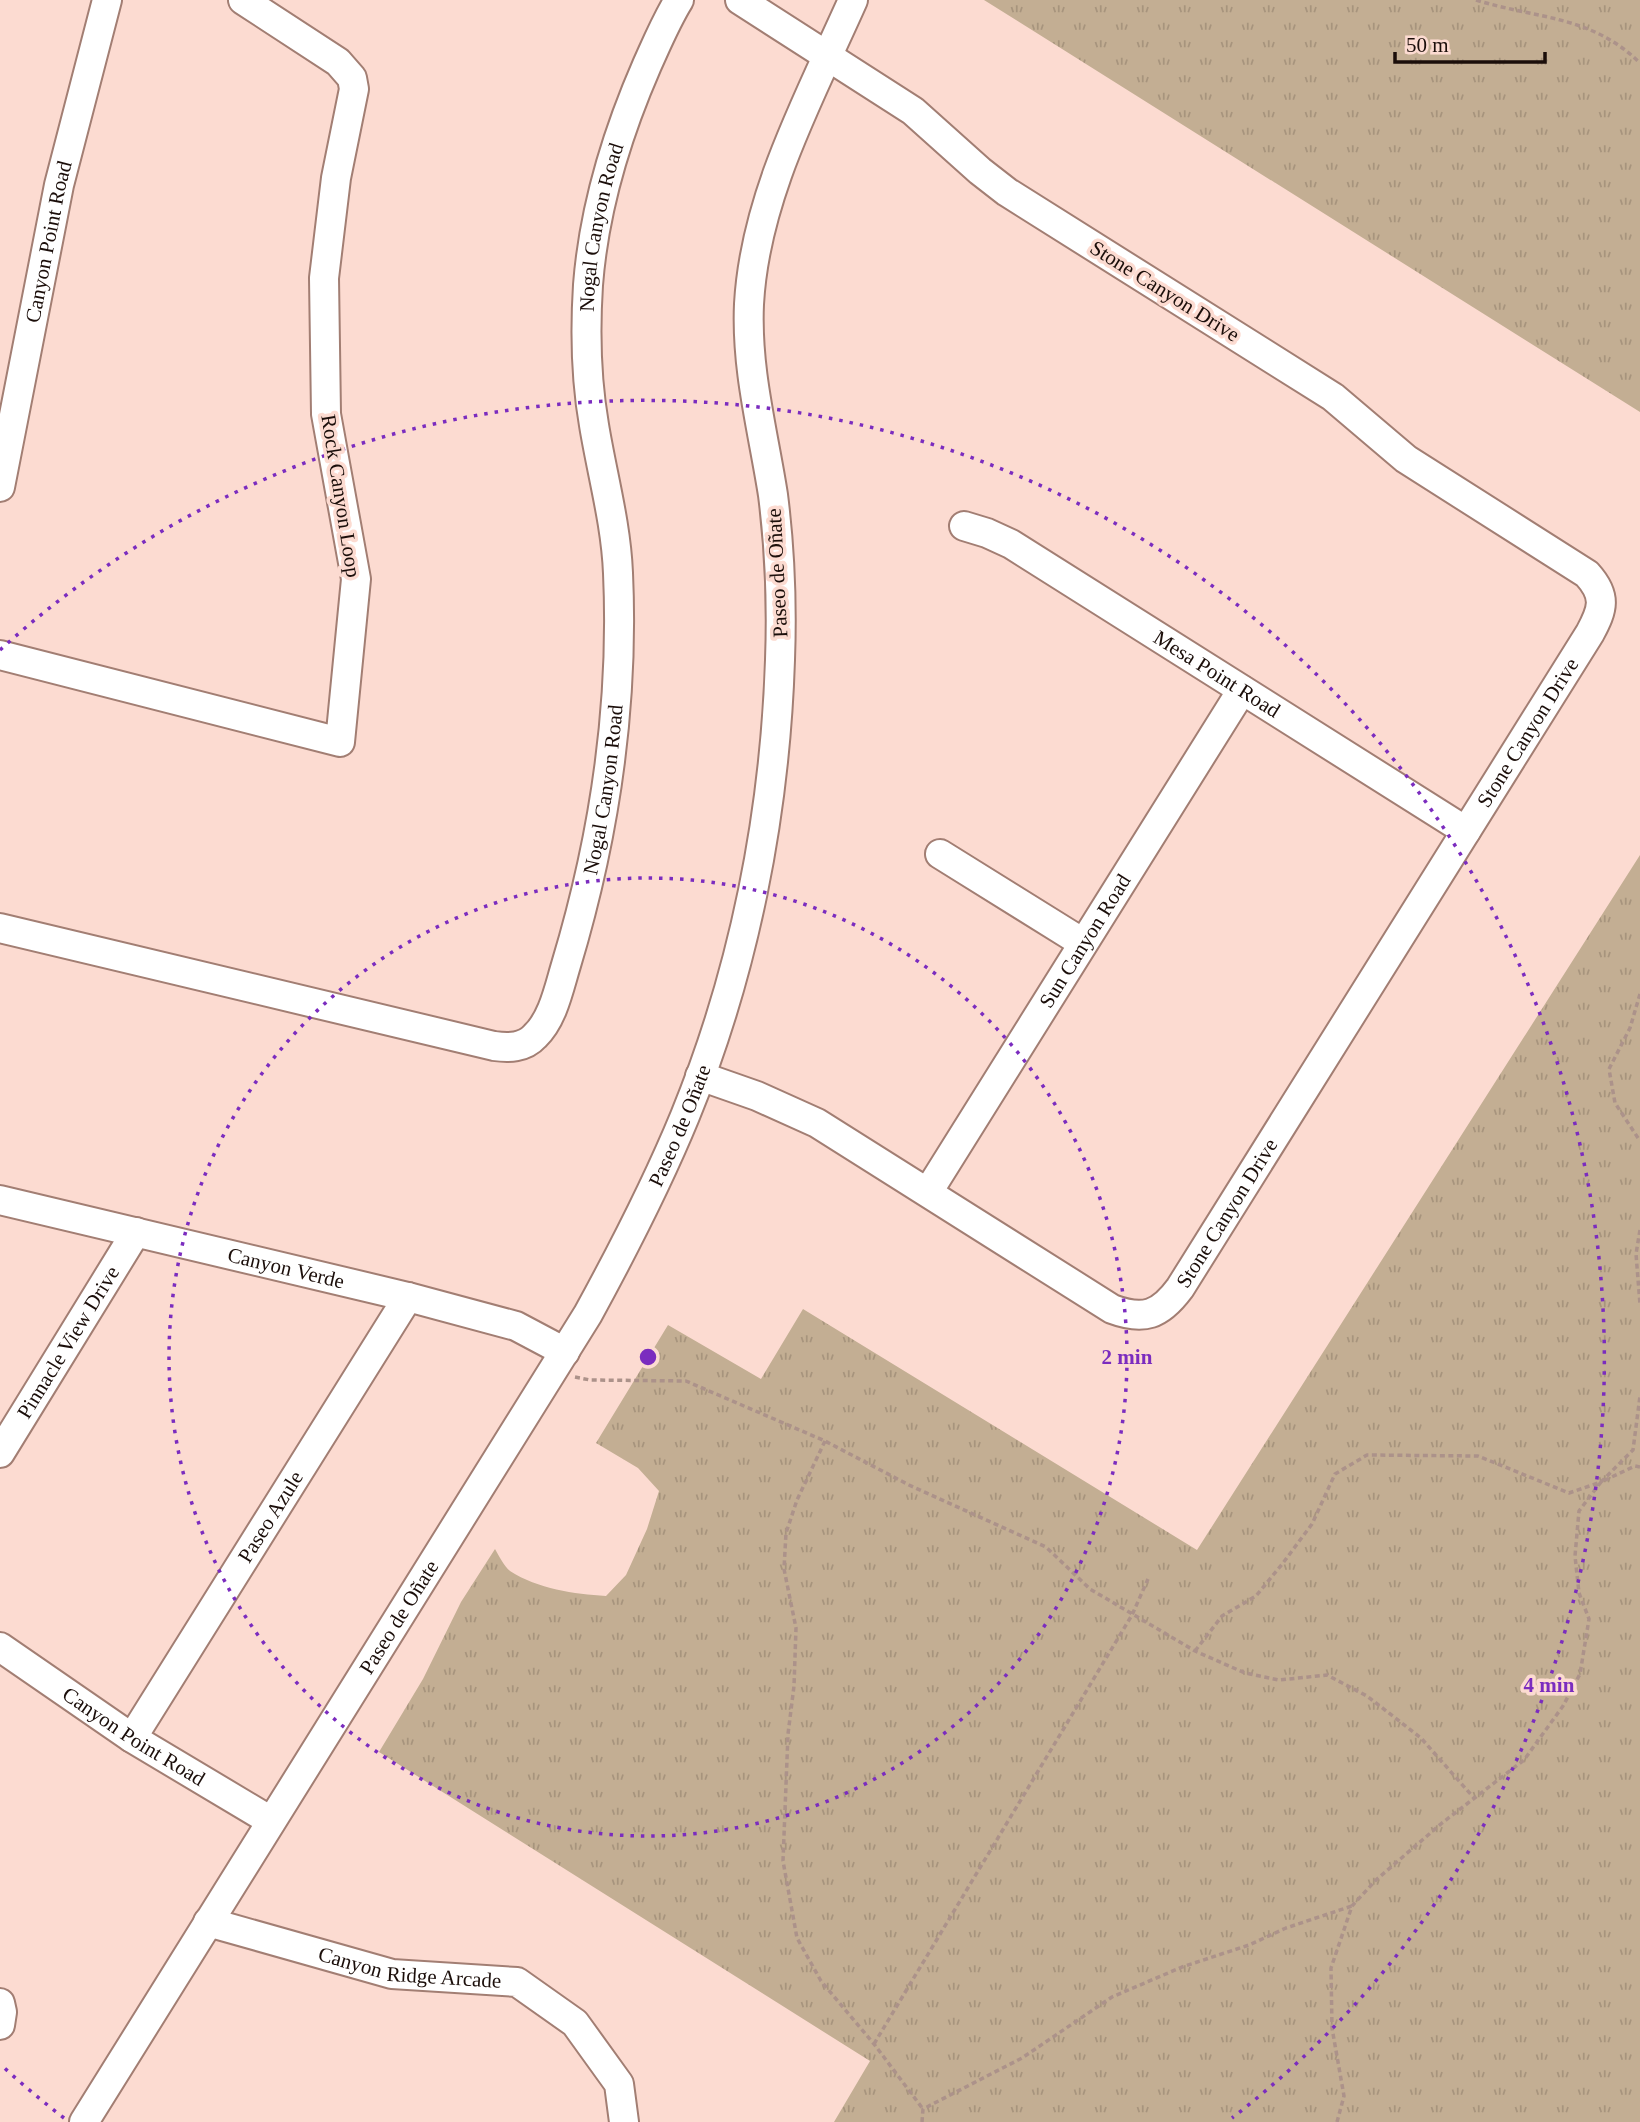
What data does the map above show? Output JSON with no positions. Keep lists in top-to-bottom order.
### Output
{
  "streets": {
    "street": [
      "Nogal Canyon Road",
      "Canyon Point Road",
      "Stone Canyon Drive",
      "Rock Canyon Loop",
      "Paseo de Oñate",
      "Mesa Point Road",
      "Sun Canyon Road",
      "Canyon Verde",
      "Pinnacle View Drive",
      "Paseo Azule",
      "Canyon Ridge Arcade"
    ]
  },
  "crossings": [
    ["Canyon Point Road", "Paseo de Oñate"],
    ["Canyon Point Road", "Paseo Azule"],
    ["Stone Canyon Drive", "Paseo de Oñate"],
    ["Stone Canyon Drive", "Mesa Point Road"],
    ["Stone Canyon Drive", "Sun Canyon Road"],
    ["Paseo de Oñate", "Canyon Verde"],
    ["Paseo de Oñate", "Canyon Ridge Arcade"],
    ["Mesa Point Road", "Sun Canyon Road"],
    ["Canyon Verde", "Pinnacle View Drive"],
    ["Canyon Verde", "Paseo Azule"]
  ],
  "scale_bar": "50 m",
  "rings": ["2 min", "4 min"]
}
